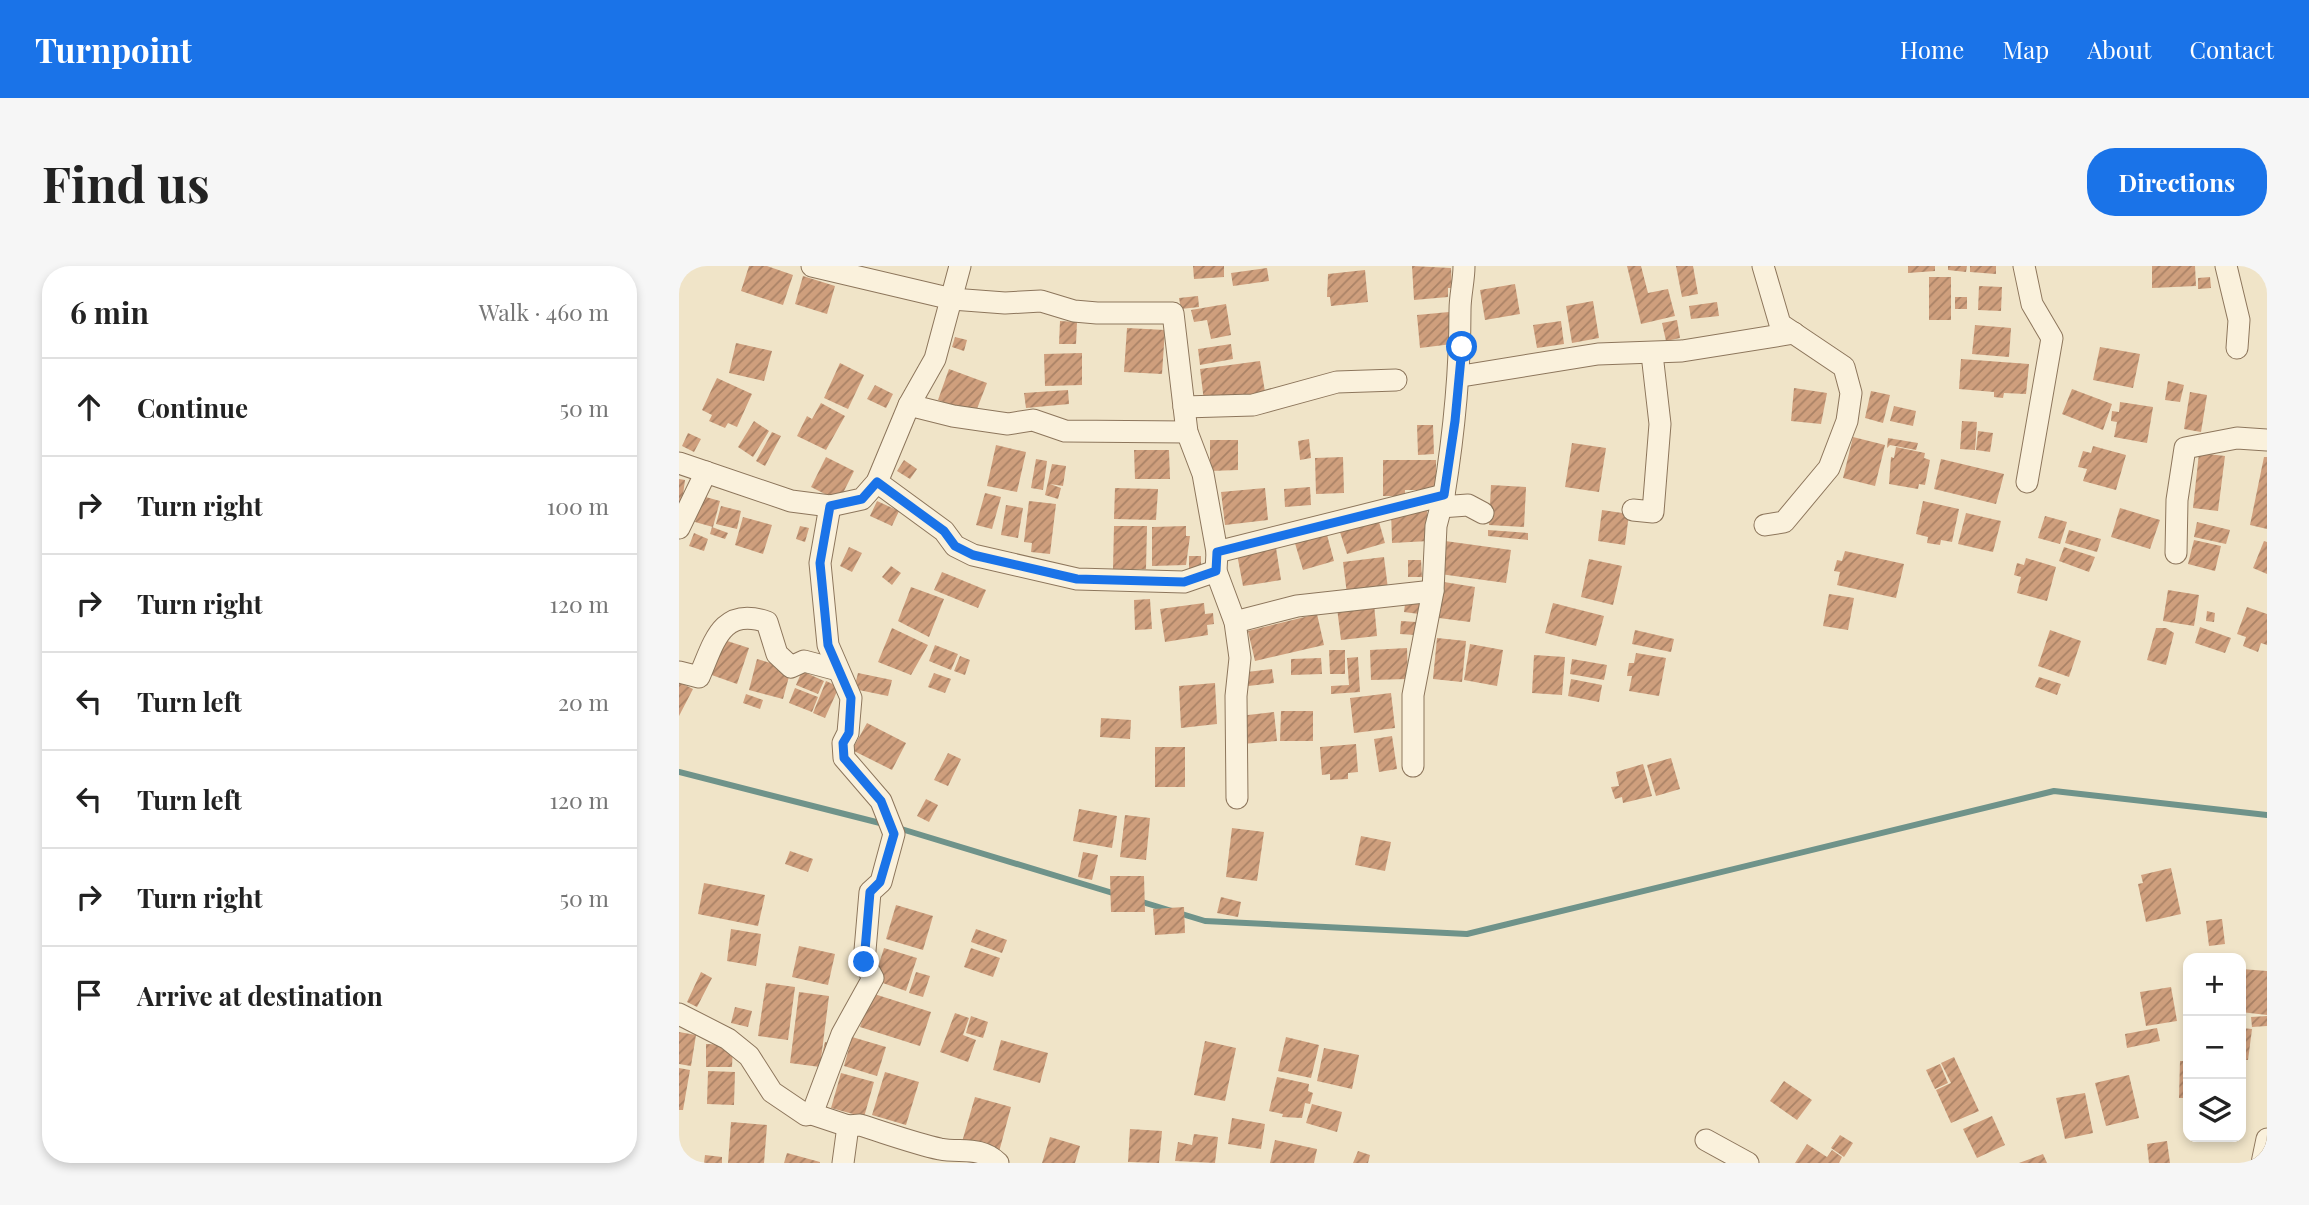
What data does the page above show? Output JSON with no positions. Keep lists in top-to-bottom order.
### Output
{
  "page": {
    "header": "Turnpoint",
    "nav": [
      "Home",
      "Map",
      "About",
      "Contact"
    ],
    "buttons": "Directions",
    "title": "Find us",
    "heading": ["6 min", "Walk · 460 m"],
    "list": [
      ["Continue", "50 m"],
      ["Turn right", "100 m"],
      ["Turn right", "120 m"],
      ["Turn left", "20 m"],
      ["Turn left", "120 m"],
      ["Turn right", "50 m"],
      "Arrive at destination"
    ],
    "map_buttons": ["+", "−"]
  }
}
